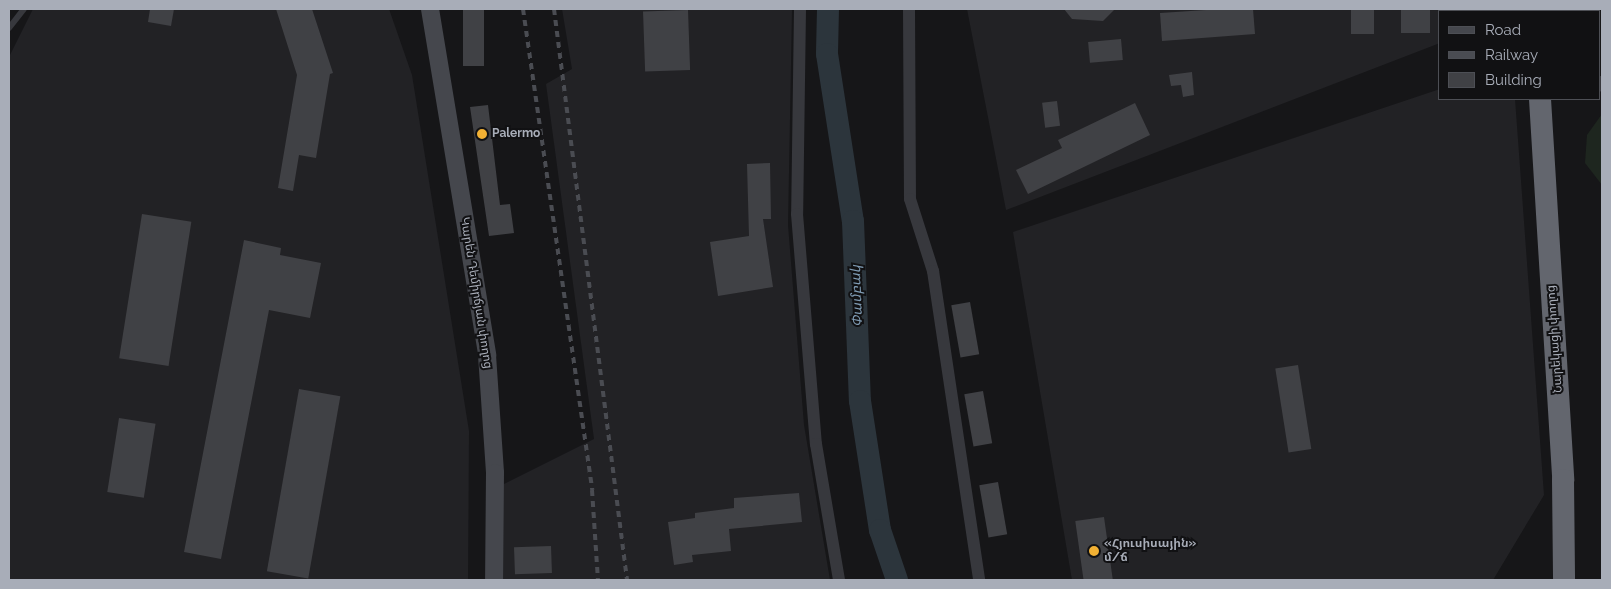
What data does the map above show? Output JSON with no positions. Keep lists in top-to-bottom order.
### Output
{
  "streets": {
    "highway": ["Նարեկացի փողոց"],
    "main road": ["Կարեն Դեմիրճյան փողոց"]
  },
  "water": ["Փամբակ"],
  "places": ["Palermo", "«Հյուսիսային» մ/ճ"],
  "legend": ["Road", "Railway", "Building"]
}
